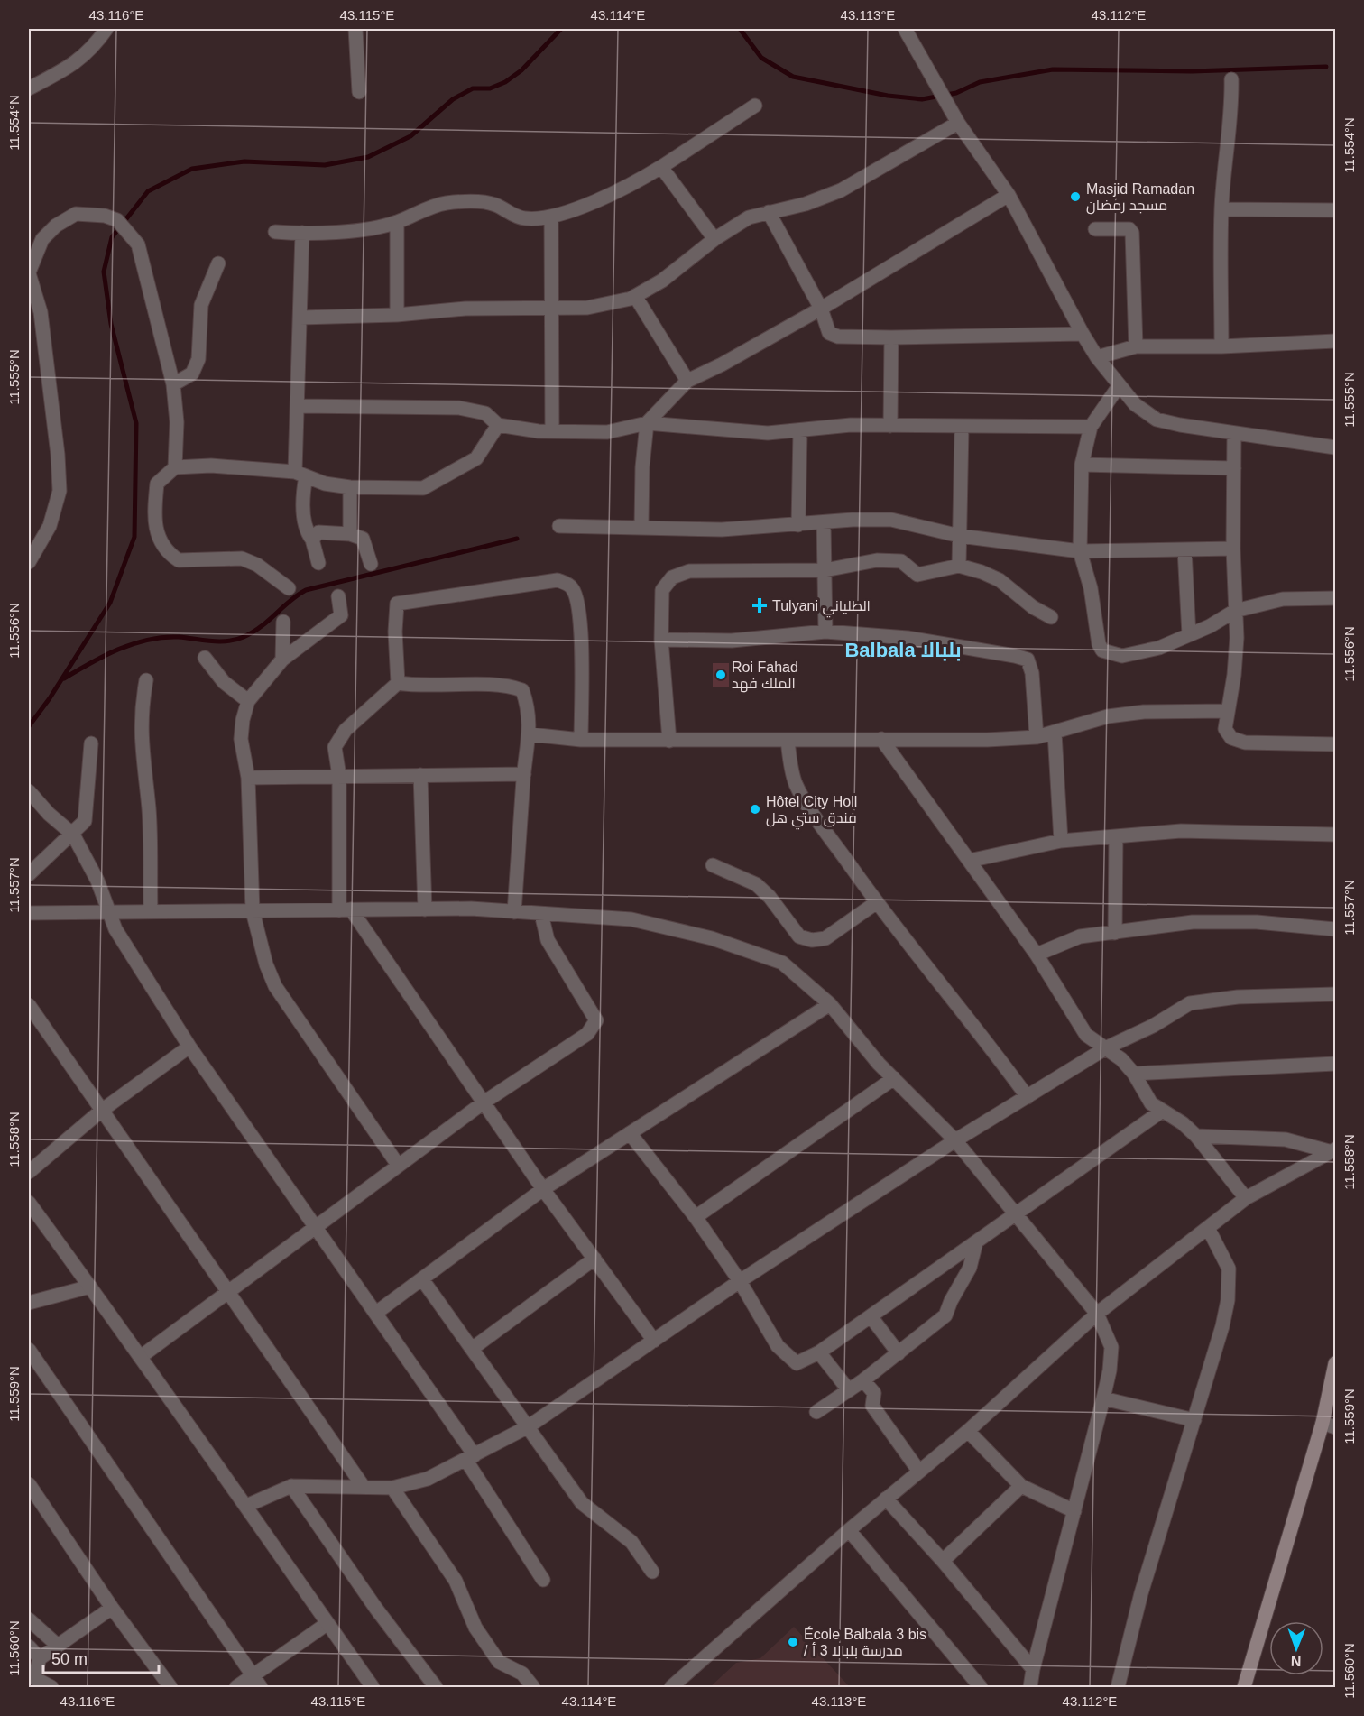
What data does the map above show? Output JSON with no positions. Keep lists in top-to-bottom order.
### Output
{
  "districts": ["Balbala بلبالا"],
  "places": {
    "other": [
      "Masjid Ramadan مسجد رمضان",
      "Roi Fahad الملك فهد",
      "Hôtel City Holl فندق ستي هل",
      "École Balbala 3 bis / مدرسة بلبالا 3 أ"
    ],
    "health": ["Tulyani الطلياني"]
  },
  "scale_bar": "50 m",
  "north": "bottom",
  "coordinates": [
    "43.116°E",
    "43.115°E",
    "43.114°E",
    "43.113°E",
    "43.112°E",
    "11.554°N",
    "11.555°N",
    "11.556°N",
    "11.557°N",
    "11.558°N",
    "11.559°N",
    "11.560°N"
  ]
}
